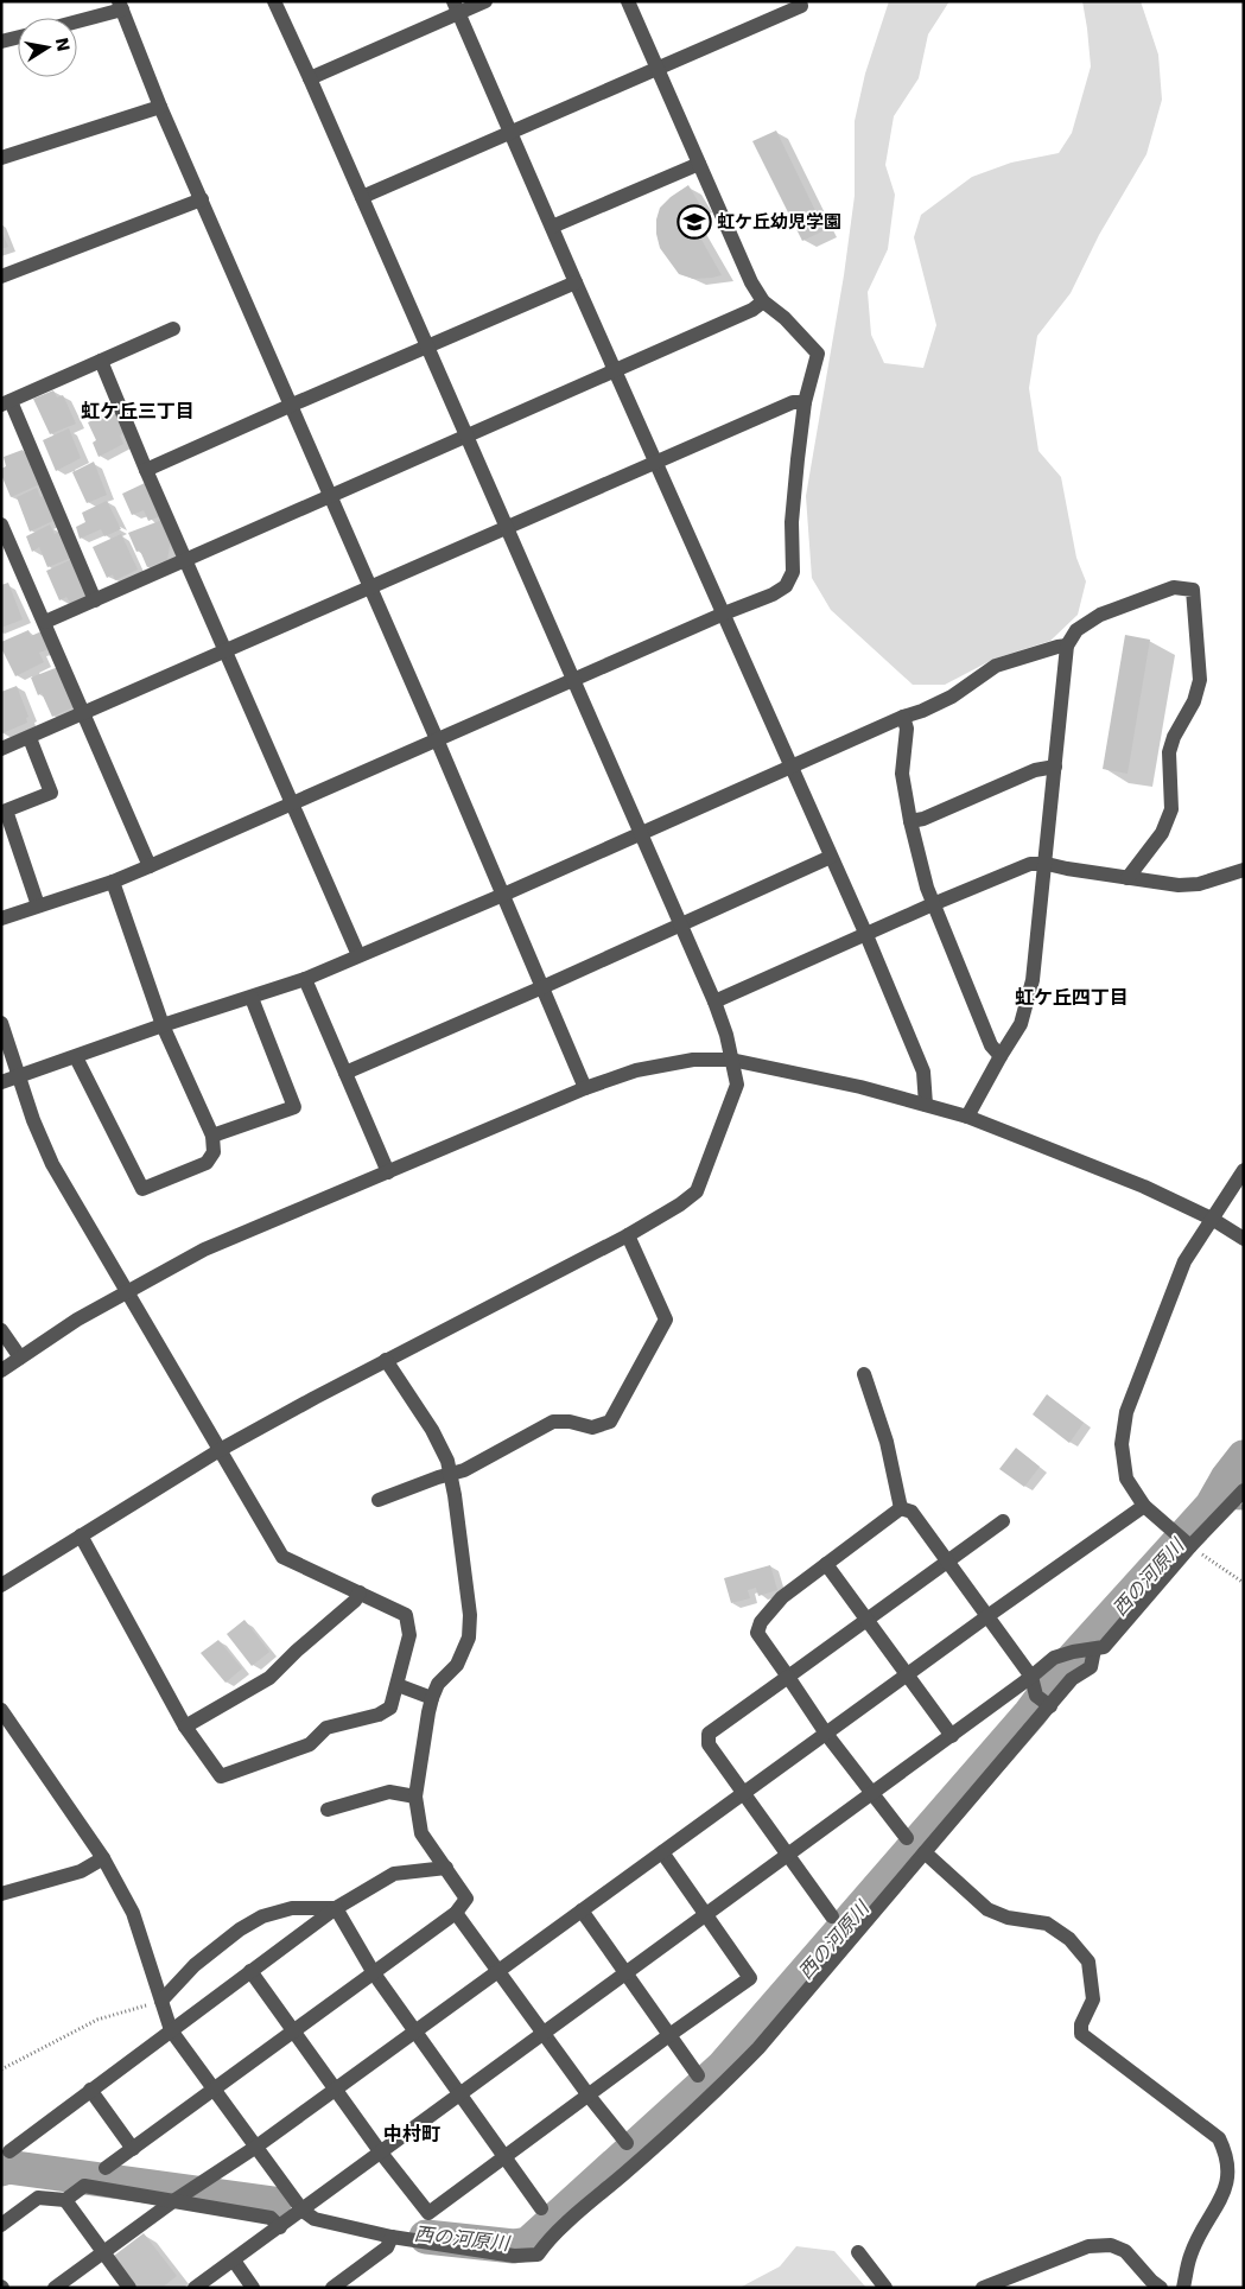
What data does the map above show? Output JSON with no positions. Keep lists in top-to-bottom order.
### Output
{
  "districts": ["虹ケ丘三丁目", "虹ケ丘四丁目", "中村町"],
  "water": ["西の河原川"],
  "places": {
    "school or university": ["虹ケ丘幼児学園"]
  },
  "north": "right"
}
